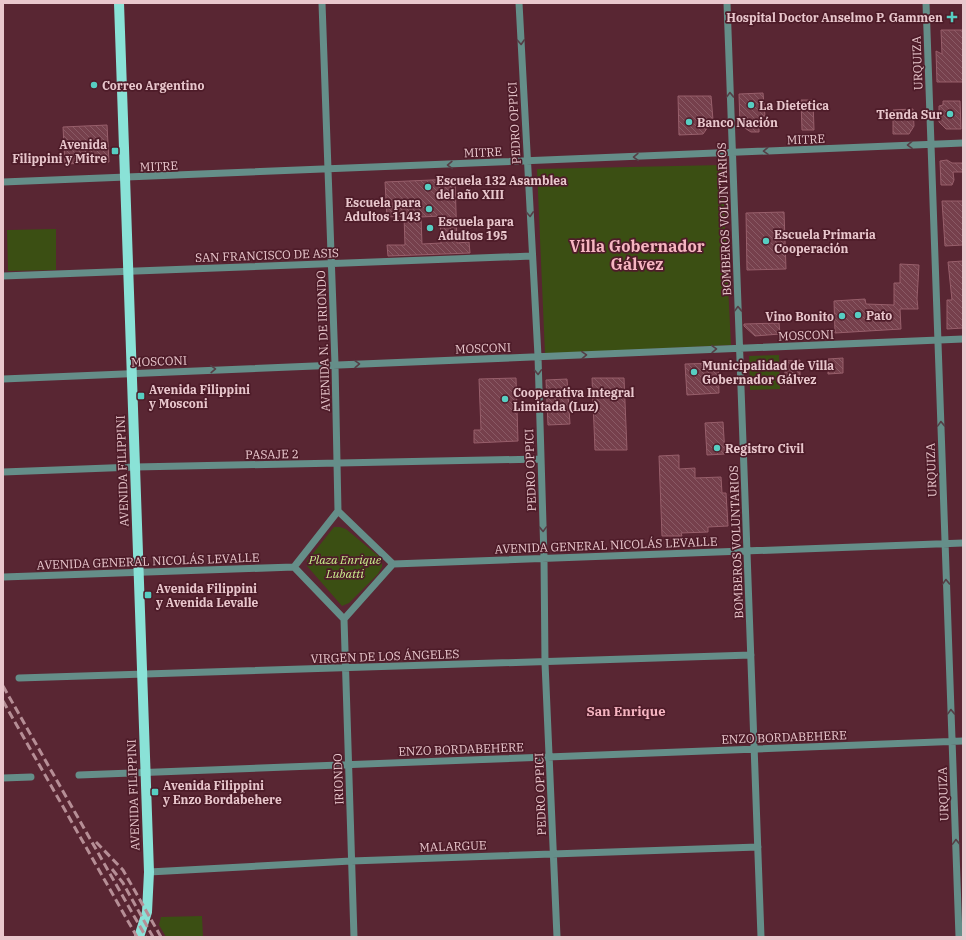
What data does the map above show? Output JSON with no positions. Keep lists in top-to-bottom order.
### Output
{
  "streets": {
    "main road": ["AVENIDA FILIPPINI"],
    "street": [
      "URQUIZA",
      "PEDRO OPPICI",
      "MITRE",
      "BOMBEROS VOLUNTARIOS",
      "SAN FRANCISCO DE ASIS",
      "MOSCONI",
      "AVENIDA N. DE IRIONDO",
      "PASAJE 2",
      "AVENIDA GENERAL NICOLÁS LEVALLE",
      "VIRGEN DE LOS ÁNGELES",
      "ENZO BORDABEHERE",
      "IRIONDO",
      "MALARGUE"
    ]
  },
  "crossings": [
    ["URQUIZA", "MITRE"],
    ["URQUIZA", "MOSCONI"],
    ["URQUIZA", "AVENIDA GENERAL NICOLÁS LEVALLE"],
    ["URQUIZA", "ENZO BORDABEHERE"],
    ["PEDRO OPPICI", "MITRE"],
    ["PEDRO OPPICI", "SAN FRANCISCO DE ASIS"],
    ["PEDRO OPPICI", "MOSCONI"],
    ["PEDRO OPPICI", "PASAJE 2"],
    ["PEDRO OPPICI", "AVENIDA GENERAL NICOLÁS LEVALLE"],
    ["PEDRO OPPICI", "VIRGEN DE LOS ÁNGELES"],
    ["PEDRO OPPICI", "ENZO BORDABEHERE"],
    ["PEDRO OPPICI", "MALARGUE"],
    ["MITRE", "BOMBEROS VOLUNTARIOS"],
    ["MITRE", "AVENIDA N. DE IRIONDO"],
    ["MITRE", "AVENIDA FILIPPINI"],
    ["BOMBEROS VOLUNTARIOS", "MOSCONI"],
    ["BOMBEROS VOLUNTARIOS", "AVENIDA GENERAL NICOLÁS LEVALLE"],
    ["BOMBEROS VOLUNTARIOS", "VIRGEN DE LOS ÁNGELES"],
    ["BOMBEROS VOLUNTARIOS", "ENZO BORDABEHERE"],
    ["BOMBEROS VOLUNTARIOS", "MALARGUE"],
    ["SAN FRANCISCO DE ASIS", "AVENIDA N. DE IRIONDO"],
    ["SAN FRANCISCO DE ASIS", "AVENIDA FILIPPINI"],
    ["MOSCONI", "AVENIDA N. DE IRIONDO"],
    ["MOSCONI", "AVENIDA FILIPPINI"],
    ["AVENIDA N. DE IRIONDO", "PASAJE 2"],
    ["PASAJE 2", "AVENIDA FILIPPINI"],
    ["AVENIDA FILIPPINI", "AVENIDA GENERAL NICOLÁS LEVALLE"],
    ["AVENIDA FILIPPINI", "VIRGEN DE LOS ÁNGELES"],
    ["AVENIDA FILIPPINI", "ENZO BORDABEHERE"],
    ["AVENIDA FILIPPINI", "MALARGUE"],
    ["VIRGEN DE LOS ÁNGELES", "IRIONDO"],
    ["ENZO BORDABEHERE", "IRIONDO"],
    ["IRIONDO", "MALARGUE"]
  ],
  "one_way": [
    "URQUIZA",
    "PEDRO OPPICI",
    "MITRE",
    "BOMBEROS VOLUNTARIOS",
    "MOSCONI"
  ],
  "districts": ["Villa Gobernador Gálvez", "San Enrique"],
  "parks": ["Plaza Enrique Lubatti"],
  "places": {
    "health": ["Hospital Doctor Anselmo P. Gammen"],
    "other": [
      "Correo Argentino",
      "La Dietetica",
      "Tienda Sur",
      "Banco Nación",
      "Escuela 132 Asamblea del año XIII",
      "Escuela para Adultos 1143",
      "Escuela para Adultos 195",
      "Escuela Primaria Cooperación",
      "Pato",
      "Vino Bonito",
      "Municipalidad de Villa Gobernador Gálvez",
      "Cooperativa Integral Limitada (Luz)",
      "Registro Civil"
    ],
    "transit": [
      "Avenida Filippini y Mitre",
      "Avenida Filippini y Mosconi",
      "Avenida Filippini y Avenida Levalle",
      "Avenida Filippini y Enzo Bordabehere"
    ]
  }
}
